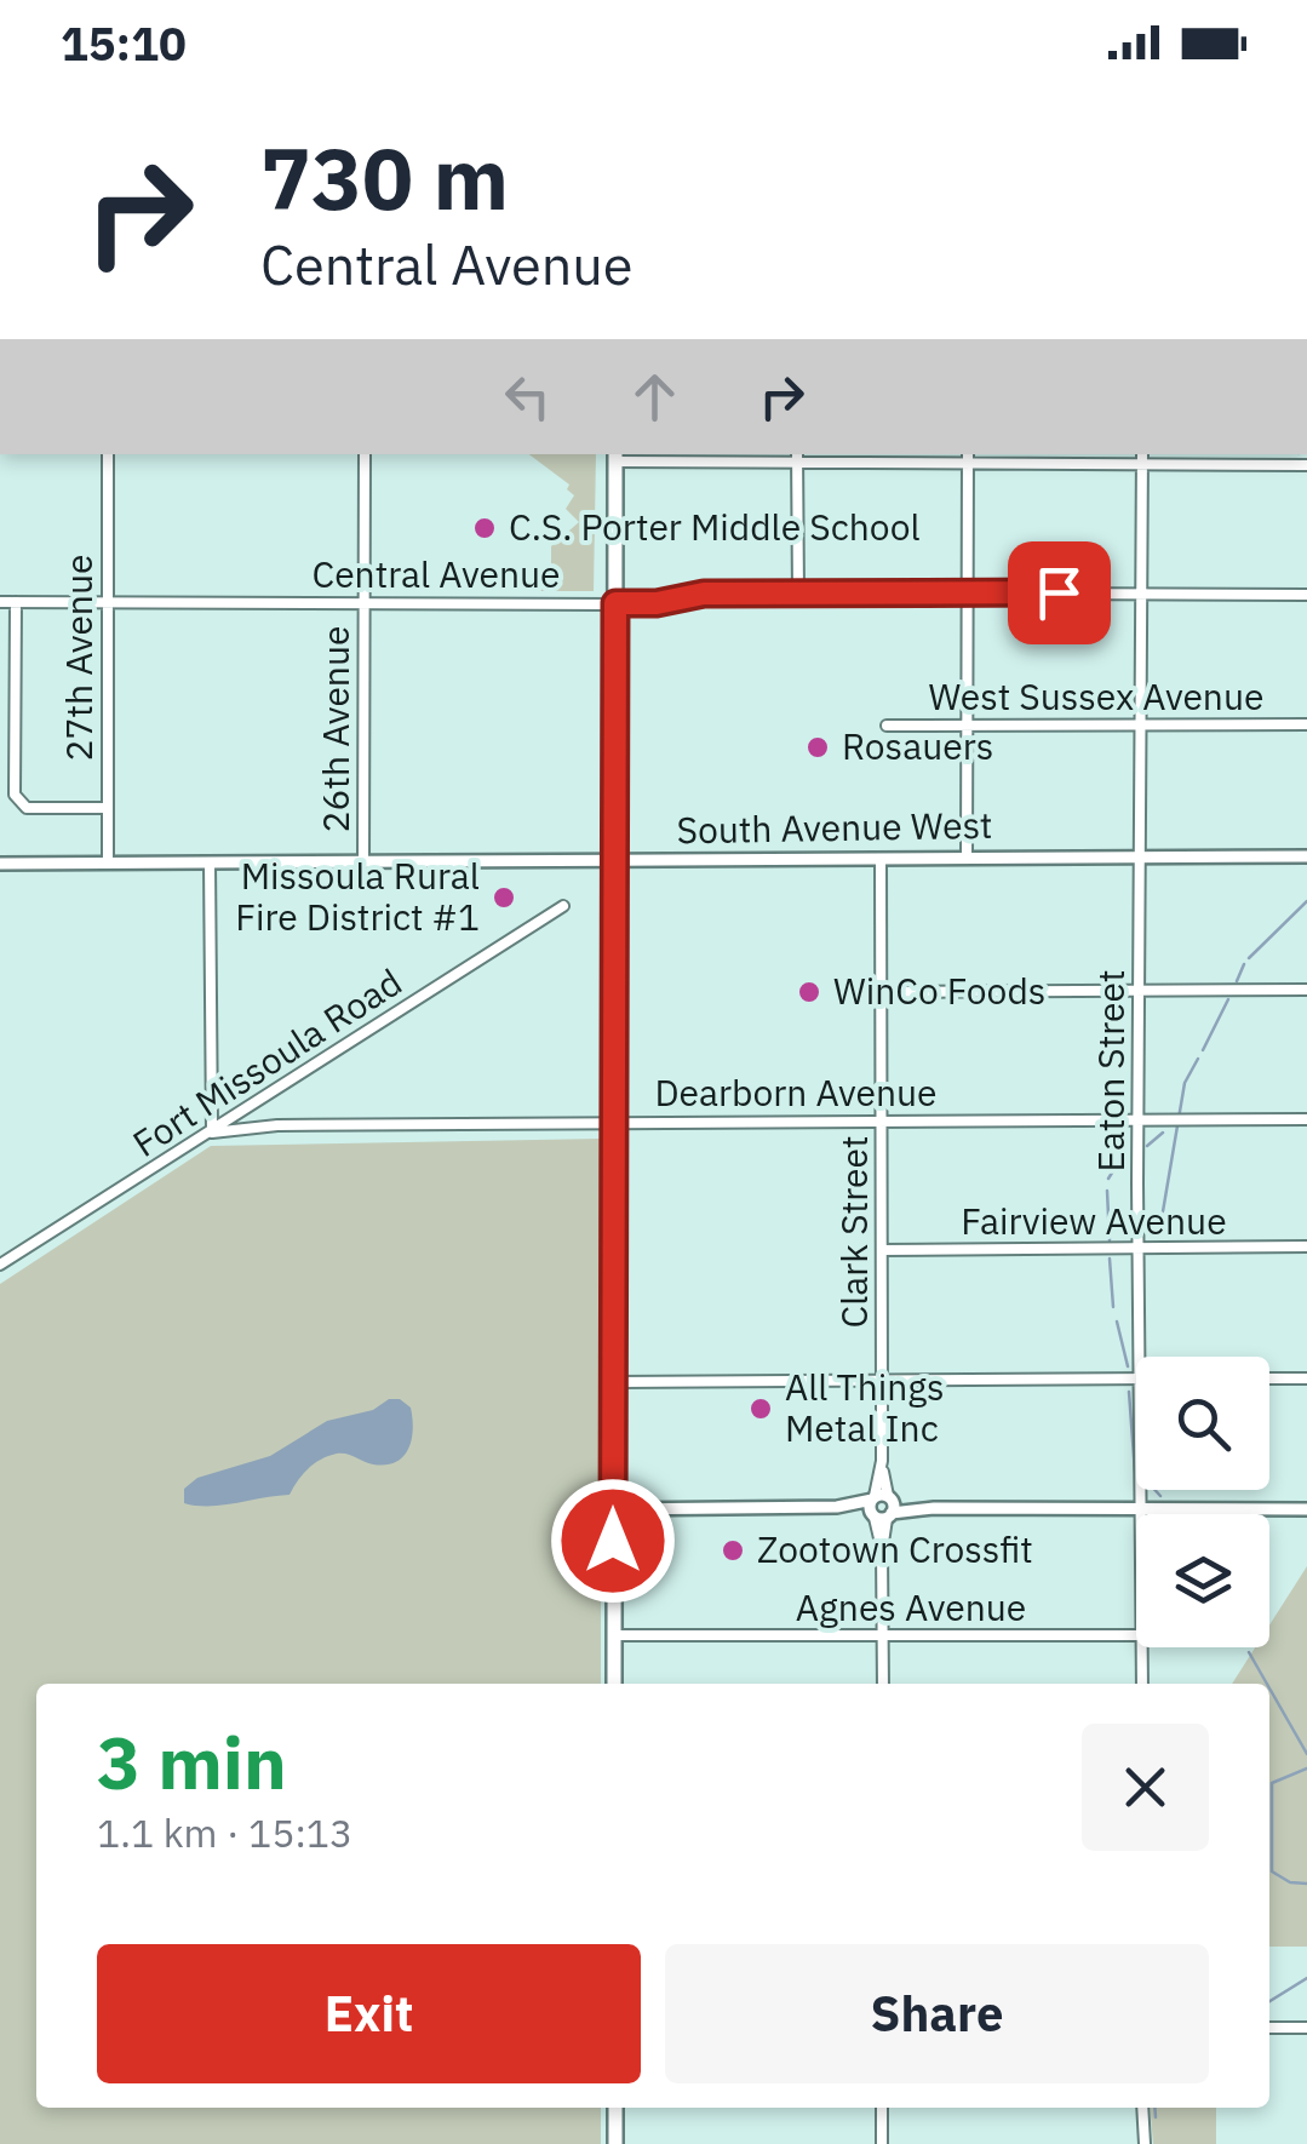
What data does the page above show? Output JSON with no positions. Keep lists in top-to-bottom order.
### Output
{
  "streets": {
    "street": [
      "Central Avenue",
      "27th Avenue",
      "West Sussex Avenue",
      "26th Avenue",
      "South Avenue West",
      "Fort Missoula Road",
      "Eaton Street",
      "Dearborn Avenue",
      "Fairview Avenue",
      "Clark Street",
      "Agnes Avenue"
    ]
  },
  "crossings": [
    ["Central Avenue", "27th Avenue"],
    ["Central Avenue", "26th Avenue"],
    ["Central Avenue", "Eaton Street"],
    ["27th Avenue", "South Avenue West"],
    ["West Sussex Avenue", "Eaton Street"],
    ["26th Avenue", "South Avenue West"],
    ["South Avenue West", "Eaton Street"],
    ["South Avenue West", "Clark Street"],
    ["Fort Missoula Road", "Dearborn Avenue"],
    ["Eaton Street", "Dearborn Avenue"],
    ["Eaton Street", "Fairview Avenue"],
    ["Dearborn Avenue", "Clark Street"],
    ["Fairview Avenue", "Clark Street"]
  ],
  "places": [
    "C.S. Porter Middle School",
    "Rosauers",
    "Missoula Rural Fire District #1",
    "WinCo Foods",
    "All Things Metal Inc",
    "Zootown Crossfit"
  ],
  "page": {
    "status": "15:10",
    "turn": ["730 m", "Central Avenue"],
    "heading": ["3 min", "1.1 km · 15:13"],
    "buttons": ["Exit", "Share"]
  }
}
